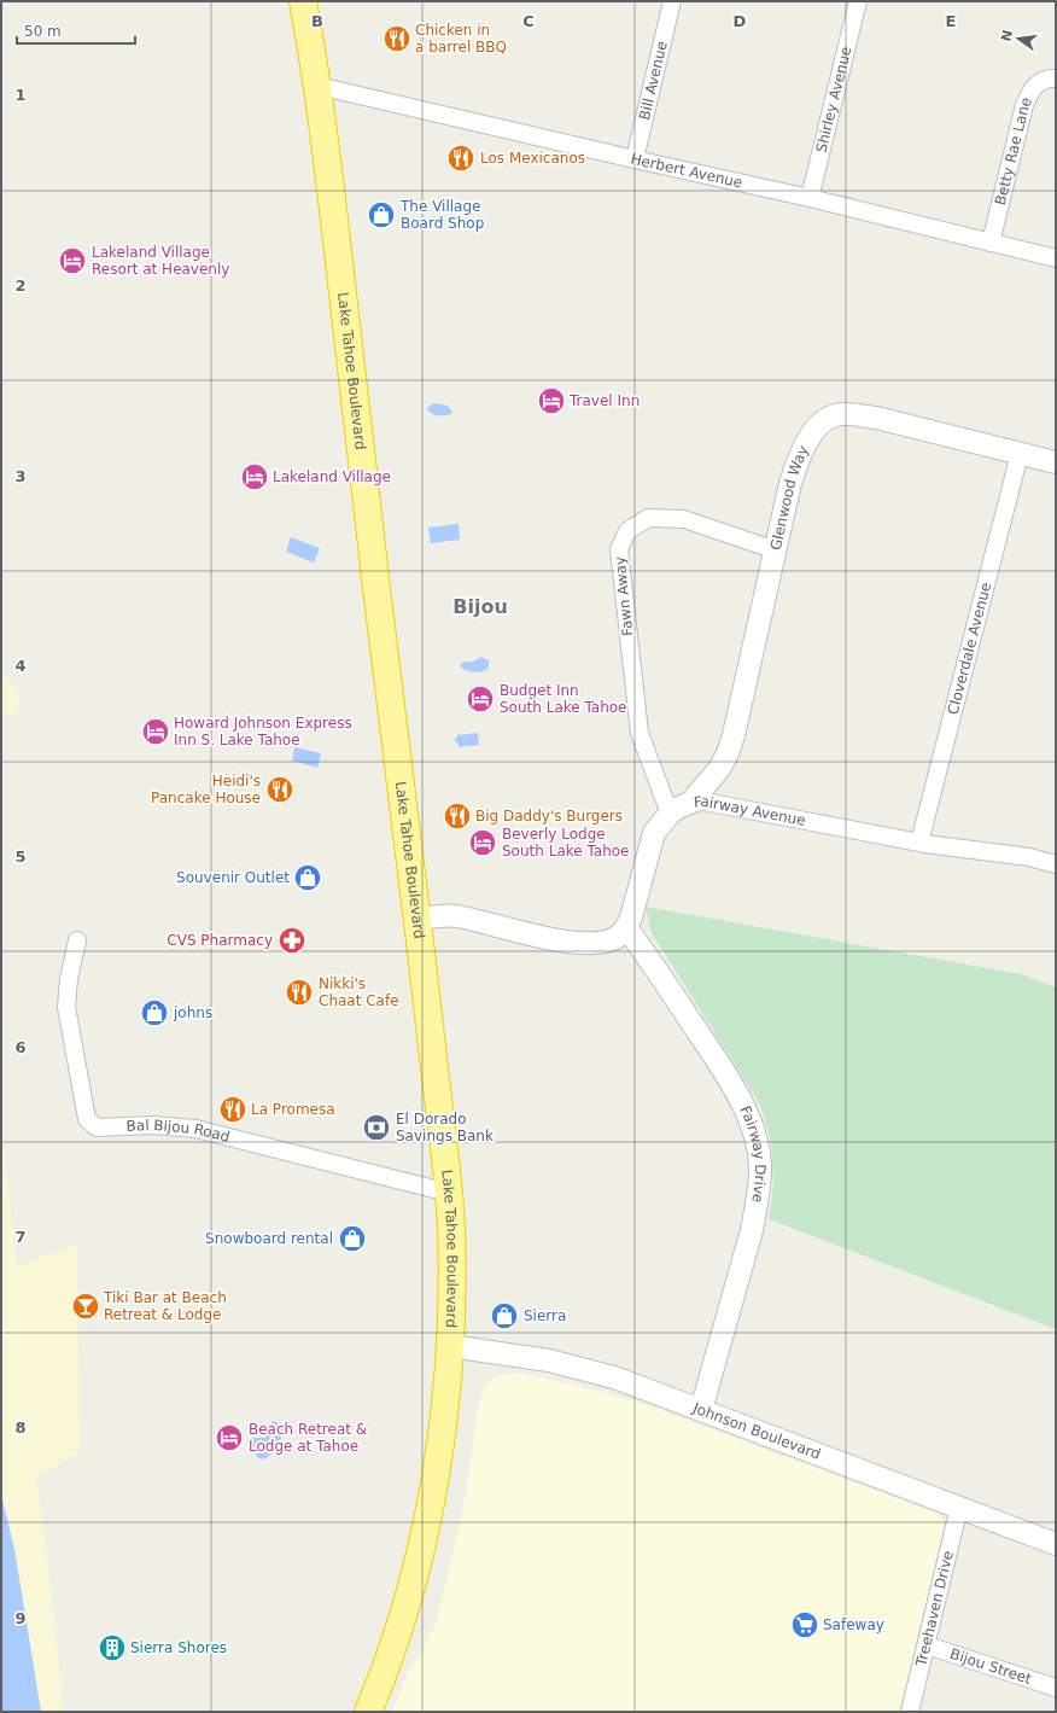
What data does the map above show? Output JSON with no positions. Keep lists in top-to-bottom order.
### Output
{
  "streets": {
    "highway": ["Lake Tahoe Boulevard"],
    "street": [
      "Bill Avenue",
      "Shirley Avenue",
      "Betty Rae Lane",
      "Herbert Avenue",
      "Glenwood Way",
      "Fawn Away",
      "Cloverdale Avenue",
      "Fairway Avenue",
      "Bal Bijou Road",
      "Fairway Drive",
      "Johnson Boulevard",
      "Treehaven Drive",
      "Bijou Street"
    ]
  },
  "crossings": [
    ["Bill Avenue", "Herbert Avenue"],
    ["Shirley Avenue", "Herbert Avenue"],
    ["Betty Rae Lane", "Herbert Avenue"],
    ["Herbert Avenue", "Lake Tahoe Boulevard"],
    ["Lake Tahoe Boulevard", "Bal Bijou Road"],
    ["Lake Tahoe Boulevard", "Johnson Boulevard"],
    ["Glenwood Way", "Fawn Away"],
    ["Glenwood Way", "Cloverdale Avenue"],
    ["Glenwood Way", "Fairway Avenue"],
    ["Fawn Away", "Fairway Avenue"],
    ["Cloverdale Avenue", "Fairway Avenue"],
    ["Fairway Avenue", "Fairway Drive"],
    ["Fairway Drive", "Johnson Boulevard"],
    ["Johnson Boulevard", "Treehaven Drive"],
    ["Treehaven Drive", "Bijou Street"]
  ],
  "districts": ["Bijou"],
  "places": {
    "restaurant": [
      "Chicken in a barrel BBQ",
      "Los Mexicanos",
      "Heidi's Pancake House",
      "Big Daddy's Burgers",
      "Nikki's Chaat Cafe",
      "La Promesa"
    ],
    "shop": [
      "The Village Board Shop",
      "Souvenir Outlet",
      "johns",
      "Snowboard rental",
      "Sierra"
    ],
    "hotel": [
      "Lakeland Village Resort at Heavenly",
      "Travel Inn",
      "Lakeland Village",
      "Budget Inn South Lake Tahoe",
      "Howard Johnson Express Inn S. Lake Tahoe",
      "Beverly Lodge South Lake Tahoe",
      "Beach Retreat & Lodge at Tahoe"
    ],
    "pharmacy": ["CVS Pharmacy"],
    "bank": ["El Dorado Savings Bank"],
    "bar": ["Tiki Bar at Beach Retreat & Lodge"],
    "supermarket": ["Safeway"],
    "building": ["Sierra Shores"]
  },
  "scale_bar": "50 m",
  "north": "left",
  "grid": {
    "columns": [
      "B",
      "C",
      "D",
      "E"
    ],
    "rows": [
      "1",
      "2",
      "3",
      "4",
      "5",
      "6",
      "7",
      "8",
      "9"
    ]
  }
}
